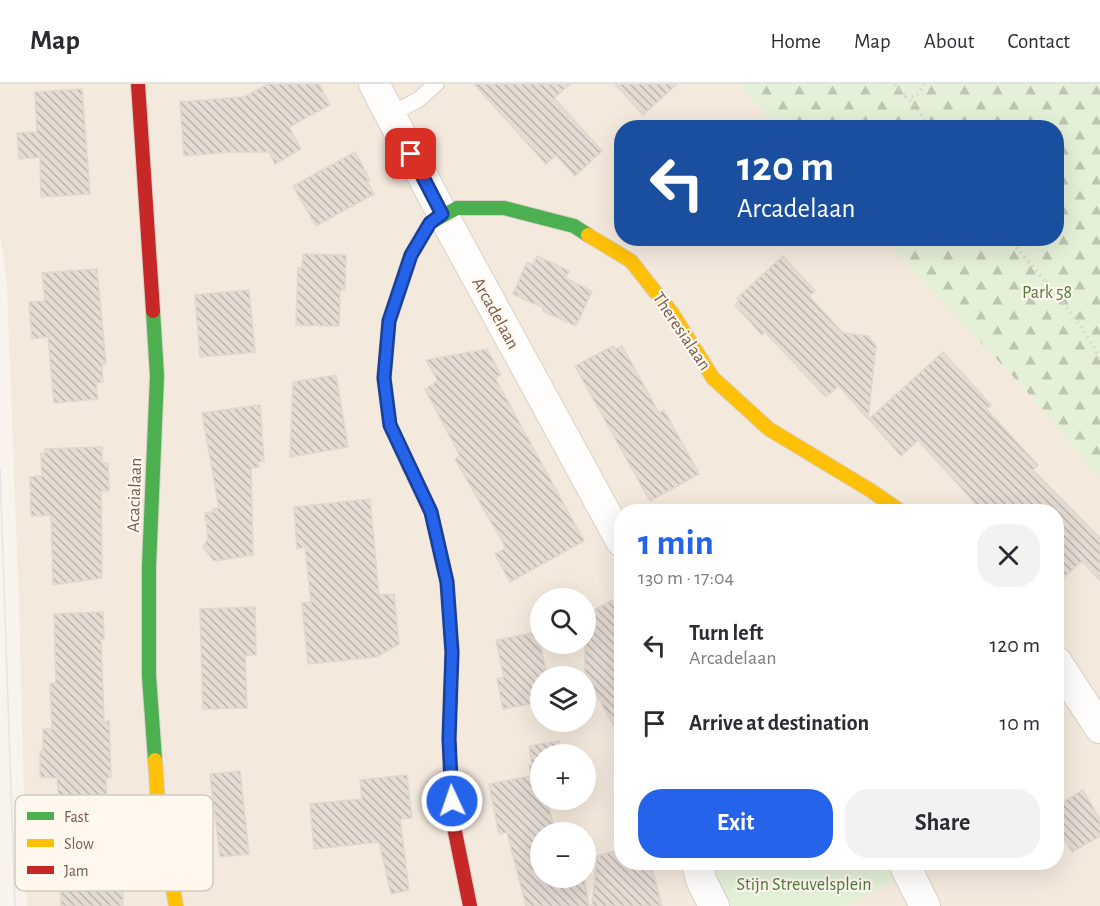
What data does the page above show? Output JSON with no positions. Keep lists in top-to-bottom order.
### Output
{
  "streets": {
    "street": ["Arcadelaan", "Theresialaan", "Acacialaan"]
  },
  "crossings": [
    ["Arcadelaan", "Theresialaan"]
  ],
  "parks": ["Park 58", "Stijn Streuvelsplein"],
  "legend": ["Fast", "Slow", "Jam"],
  "page": {
    "header": "Map",
    "nav": [
      "Home",
      "Map",
      "About",
      "Contact"
    ],
    "turn": ["120 m", "Arcadelaan"],
    "heading": ["1 min", "130 m · 17:04"],
    "map_buttons": ["+", "−"],
    "list": [
      {
        "name": "Turn left",
        "note": "Arcadelaan",
        "value": "120 m"
      },
      {
        "name": "Arrive at destination",
        "value": "10 m"
      }
    ],
    "buttons": ["Exit", "Share"]
  }
}
